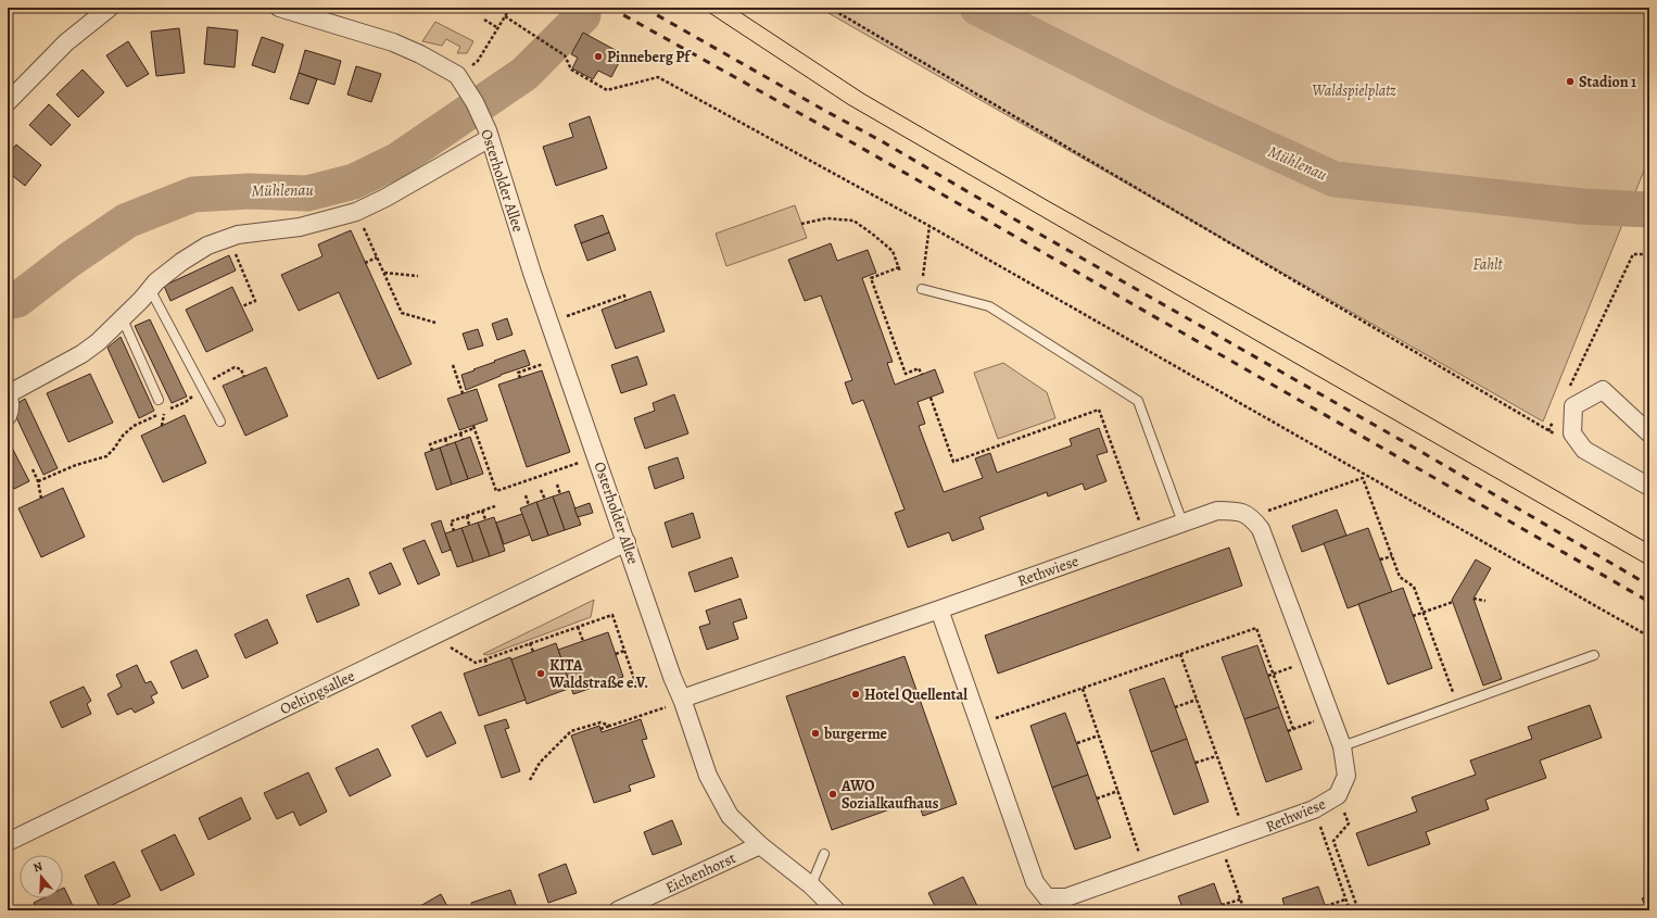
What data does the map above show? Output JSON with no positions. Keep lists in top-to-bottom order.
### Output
{
  "streets": {
    "street": [
      "Osterholder Allee",
      "Rethwiese",
      "Oeltingsallee",
      "Eichenhorst"
    ]
  },
  "crossings": [
    ["Osterholder Allee", "Rethwiese"],
    ["Osterholder Allee", "Oeltingsallee"],
    ["Osterholder Allee", "Eichenhorst"]
  ],
  "water": ["Mühlenau"],
  "parks": ["Waldspielplatz", "Fahlt"],
  "places": [
    "Pinneberg Pf",
    "Stadion 1",
    "KITA Waldstraße e.V.",
    "Hotel Quellental",
    "burgerme",
    "AWO Sozialkaufhaus"
  ],
  "north": "top"
}
